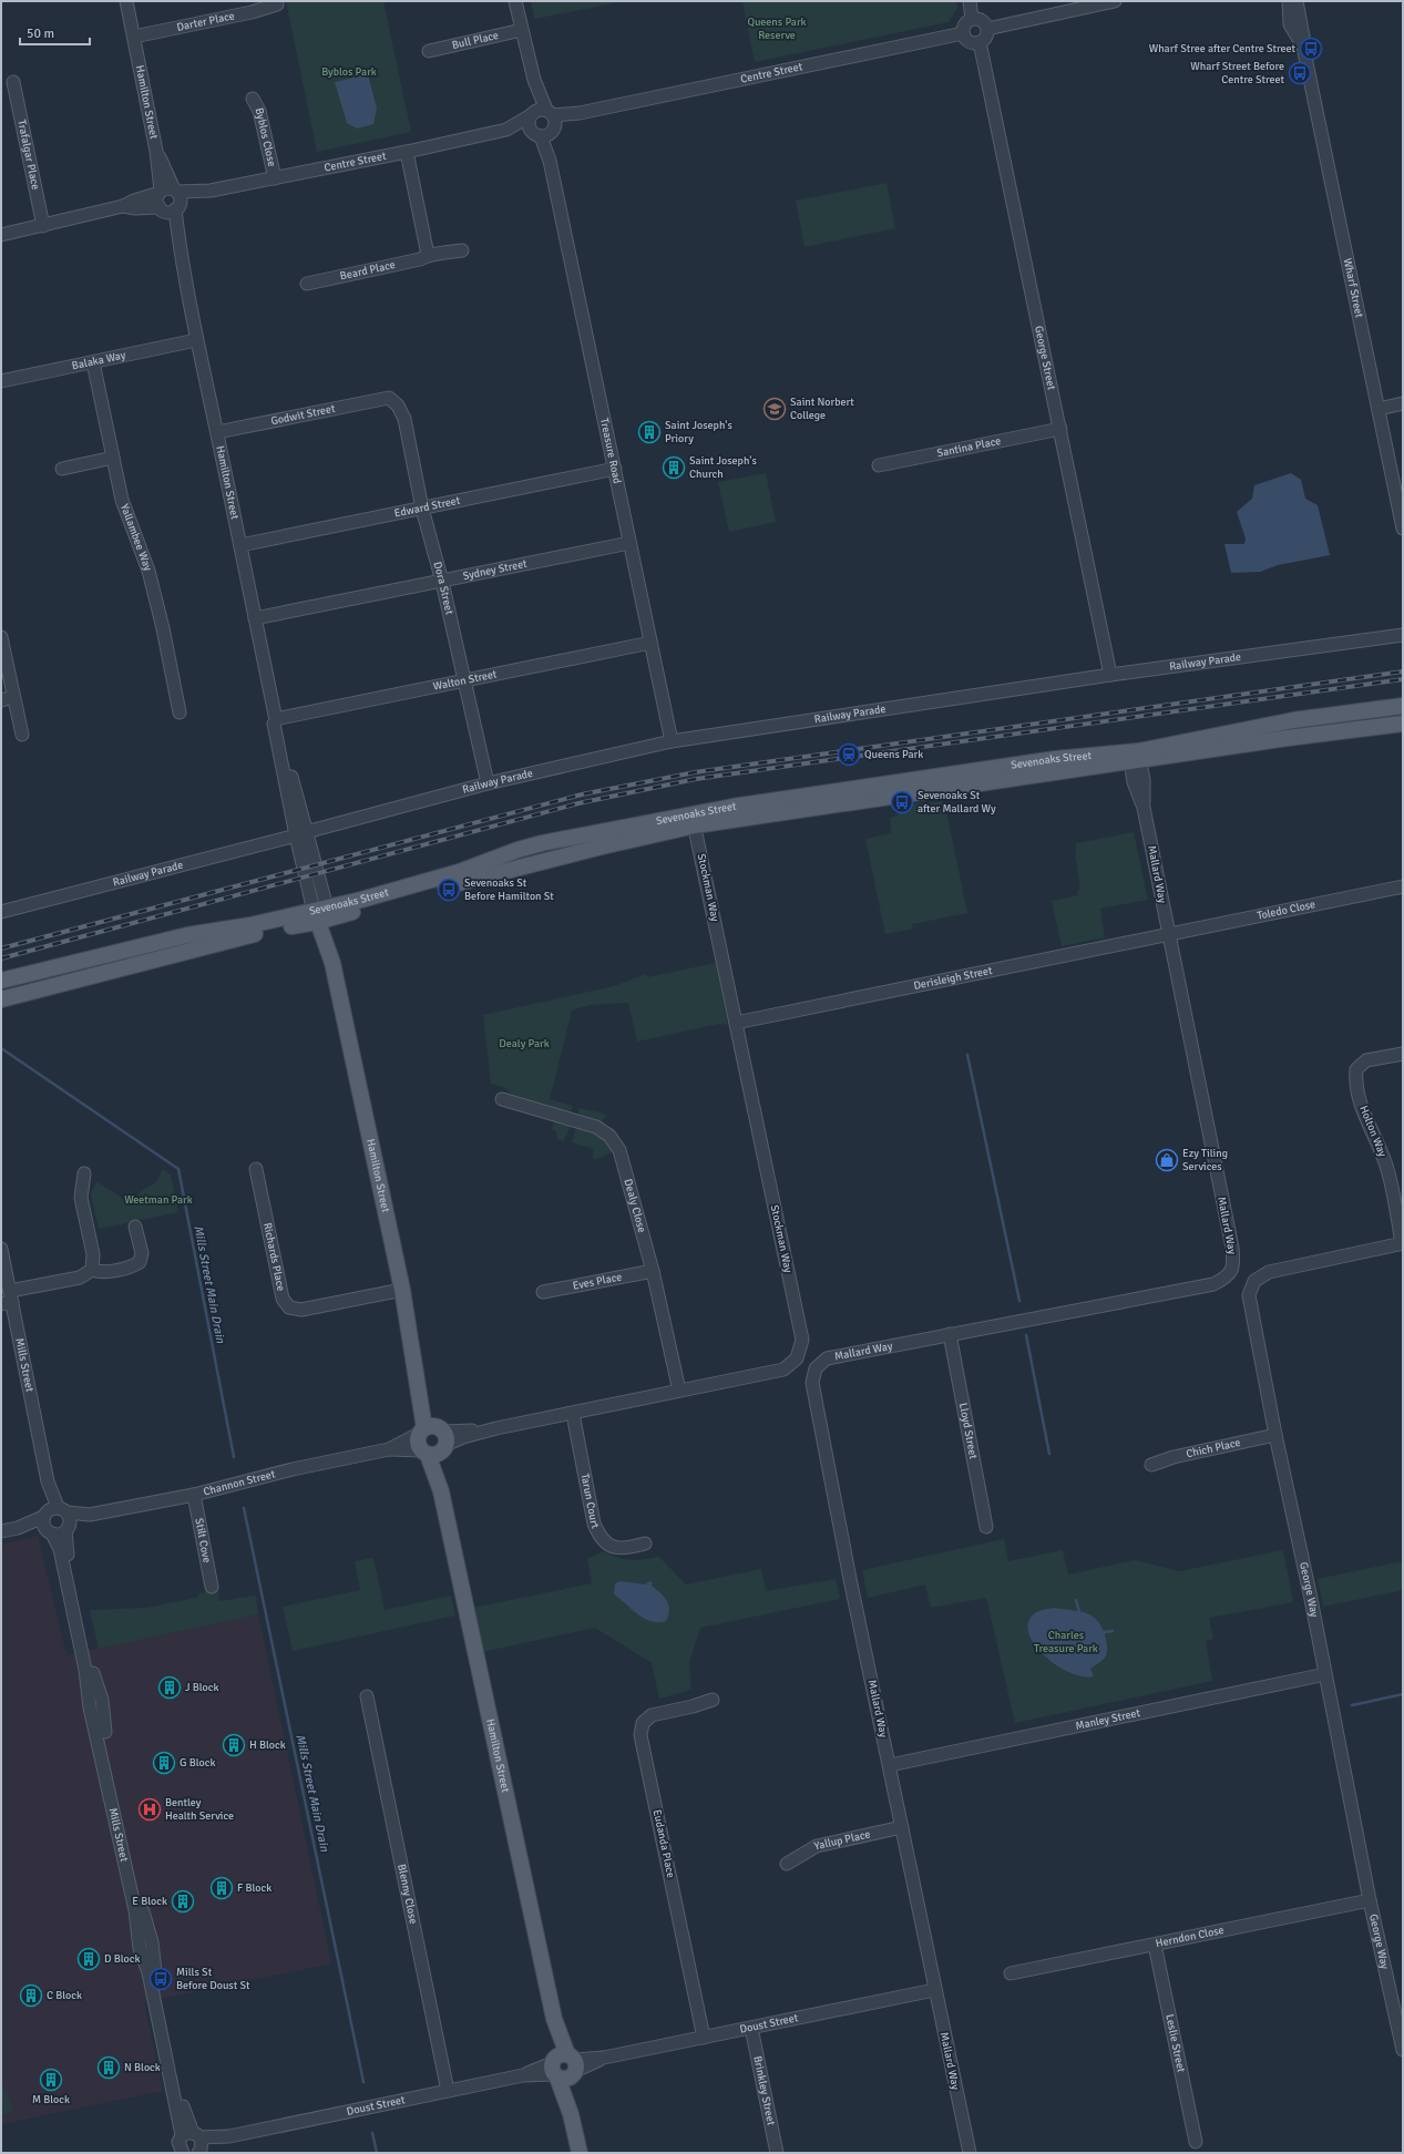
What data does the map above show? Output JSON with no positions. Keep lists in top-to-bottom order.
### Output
{
  "streets": {
    "main road": ["Hamilton Street", "Sevenoaks Street"],
    "street": [
      "Darter Place",
      "Bull Place",
      "Centre Street",
      "Byblos Close",
      "Trafalgar Place",
      "Beard Place",
      "Wharf Street",
      "George Street",
      "Balaka Way",
      "Godwit Street",
      "Santina Place",
      "Treasure Road",
      "Edward Street",
      "Yallambee Way",
      "Sydney Street",
      "Dora Street",
      "Railway Parade",
      "Walton Street",
      "Mallard Way",
      "Stockman Way",
      "Toledo Close",
      "Derisleigh Street",
      "Holton Way",
      "Dealy Close",
      "Richards Place",
      "Eves Place",
      "Mills Street",
      "Lloyd Street",
      "Chich Place",
      "Channon Street",
      "Tarun Court",
      "Stilt Cove",
      "George Way",
      "Manley Street",
      "Yallup Place",
      "Eudanda Place",
      "Blenny Close",
      "Herndon Close",
      "Doust Street",
      "Leslie Street",
      "Brinkley Street"
    ]
  },
  "crossings": [
    ["Darter Place", "Hamilton Street"],
    ["Bull Place", "Treasure Road"],
    ["Centre Street", "Hamilton Street"],
    ["Centre Street", "Byblos Close"],
    ["Centre Street", "Trafalgar Place"],
    ["Centre Street", "George Street"],
    ["Centre Street", "Treasure Road"],
    ["Hamilton Street", "Balaka Way"],
    ["Hamilton Street", "Godwit Street"],
    ["Hamilton Street", "Edward Street"],
    ["Hamilton Street", "Sydney Street"],
    ["Hamilton Street", "Railway Parade"],
    ["Hamilton Street", "Walton Street"],
    ["Hamilton Street", "Sevenoaks Street"],
    ["Hamilton Street", "Stockman Way"],
    ["Hamilton Street", "Richards Place"],
    ["Hamilton Street", "Channon Street"],
    ["Hamilton Street", "Doust Street"],
    ["George Street", "Santina Place"],
    ["George Street", "Railway Parade"],
    ["Balaka Way", "Yallambee Way"],
    ["Godwit Street", "Dora Street"],
    ["Treasure Road", "Edward Street"],
    ["Treasure Road", "Sydney Street"],
    ["Treasure Road", "Railway Parade"],
    ["Treasure Road", "Walton Street"],
    ["Edward Street", "Dora Street"],
    ["Sydney Street", "Dora Street"],
    ["Dora Street", "Railway Parade"],
    ["Dora Street", "Walton Street"],
    ["Sevenoaks Street", "Mallard Way"],
    ["Sevenoaks Street", "Stockman Way"],
    ["Mallard Way", "Toledo Close"],
    ["Mallard Way", "Derisleigh Street"],
    ["Mallard Way", "Lloyd Street"],
    ["Mallard Way", "Manley Street"],
    ["Mallard Way", "Yallup Place"],
    ["Mallard Way", "Doust Street"],
    ["Stockman Way", "Derisleigh Street"],
    ["Stockman Way", "Dealy Close"],
    ["Stockman Way", "Channon Street"],
    ["Stockman Way", "Tarun Court"],
    ["Toledo Close", "Derisleigh Street"],
    ["Holton Way", "George Way"],
    ["Dealy Close", "Eves Place"],
    ["Mills Street", "Channon Street"],
    ["Mills Street", "Doust Street"],
    ["Chich Place", "George Way"],
    ["Channon Street", "Stilt Cove"],
    ["George Way", "Manley Street"],
    ["George Way", "Herndon Close"],
    ["Eudanda Place", "Doust Street"],
    ["Blenny Close", "Doust Street"],
    ["Herndon Close", "Leslie Street"],
    ["Doust Street", "Brinkley Street"]
  ],
  "water": ["Mills Street Main Drain"],
  "parks": [
    "Queens Park Reserve",
    "Byblos Park",
    "Dealy Park",
    "Weetman Park",
    "Charles Treasure Park"
  ],
  "places": {
    "bus stop": [
      "Wharf Stree after Centre Street",
      "Wharf Street Before Centre Street",
      "Sevenoaks St after Mallard Wy",
      "Sevenoaks St Before Hamilton St",
      "Mills St Before Doust St"
    ],
    "school or university": ["Saint Norbert College"],
    "building": [
      "Saint Joseph's Priory",
      "Saint Joseph's Church",
      "J Block",
      "H Block",
      "G Block",
      "F Block",
      "E Block",
      "D Block",
      "C Block",
      "N Block",
      "M Block"
    ],
    "station": ["Queens Park"],
    "shop": ["Ezy Tiling Services"],
    "hospital": ["Bentley Health Service"]
  },
  "scale_bar": "50 m"
}
